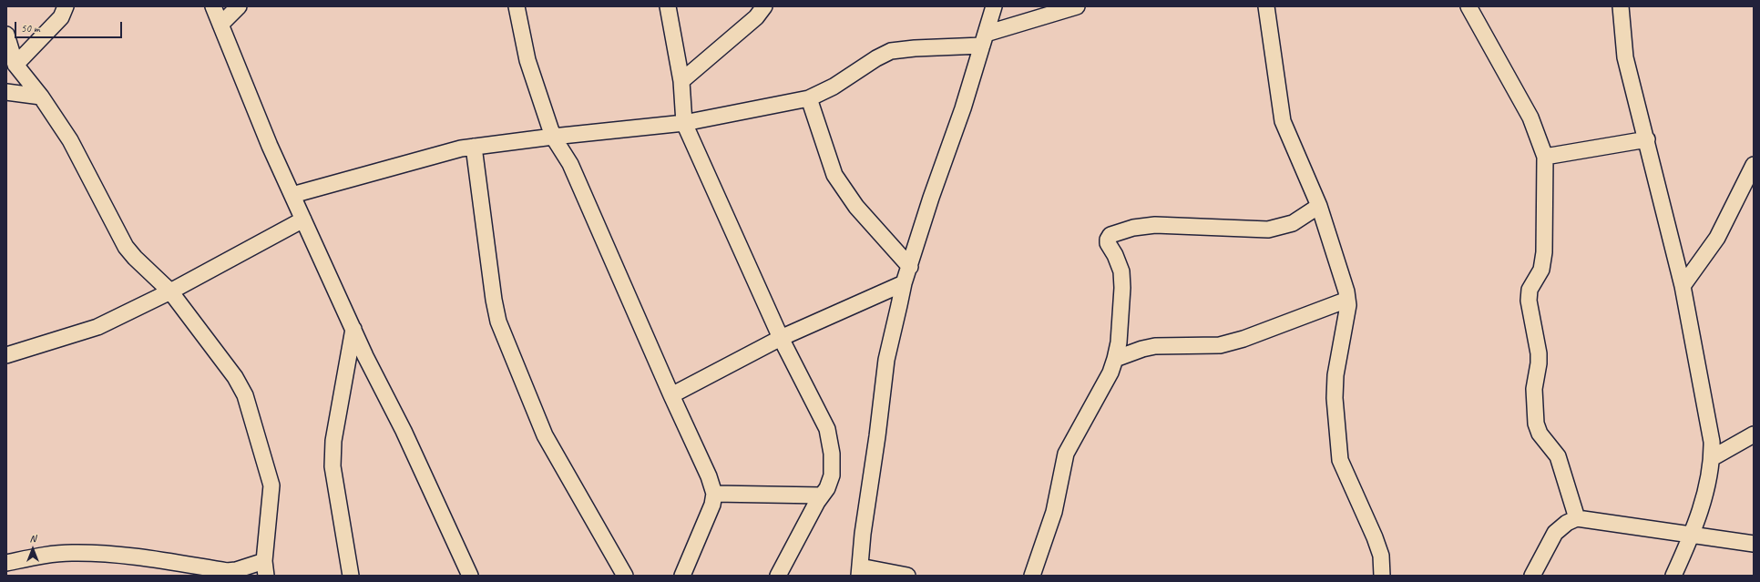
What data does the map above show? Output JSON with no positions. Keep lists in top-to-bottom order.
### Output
{
  "scale_bar": "50 m",
  "north": "top"
}
